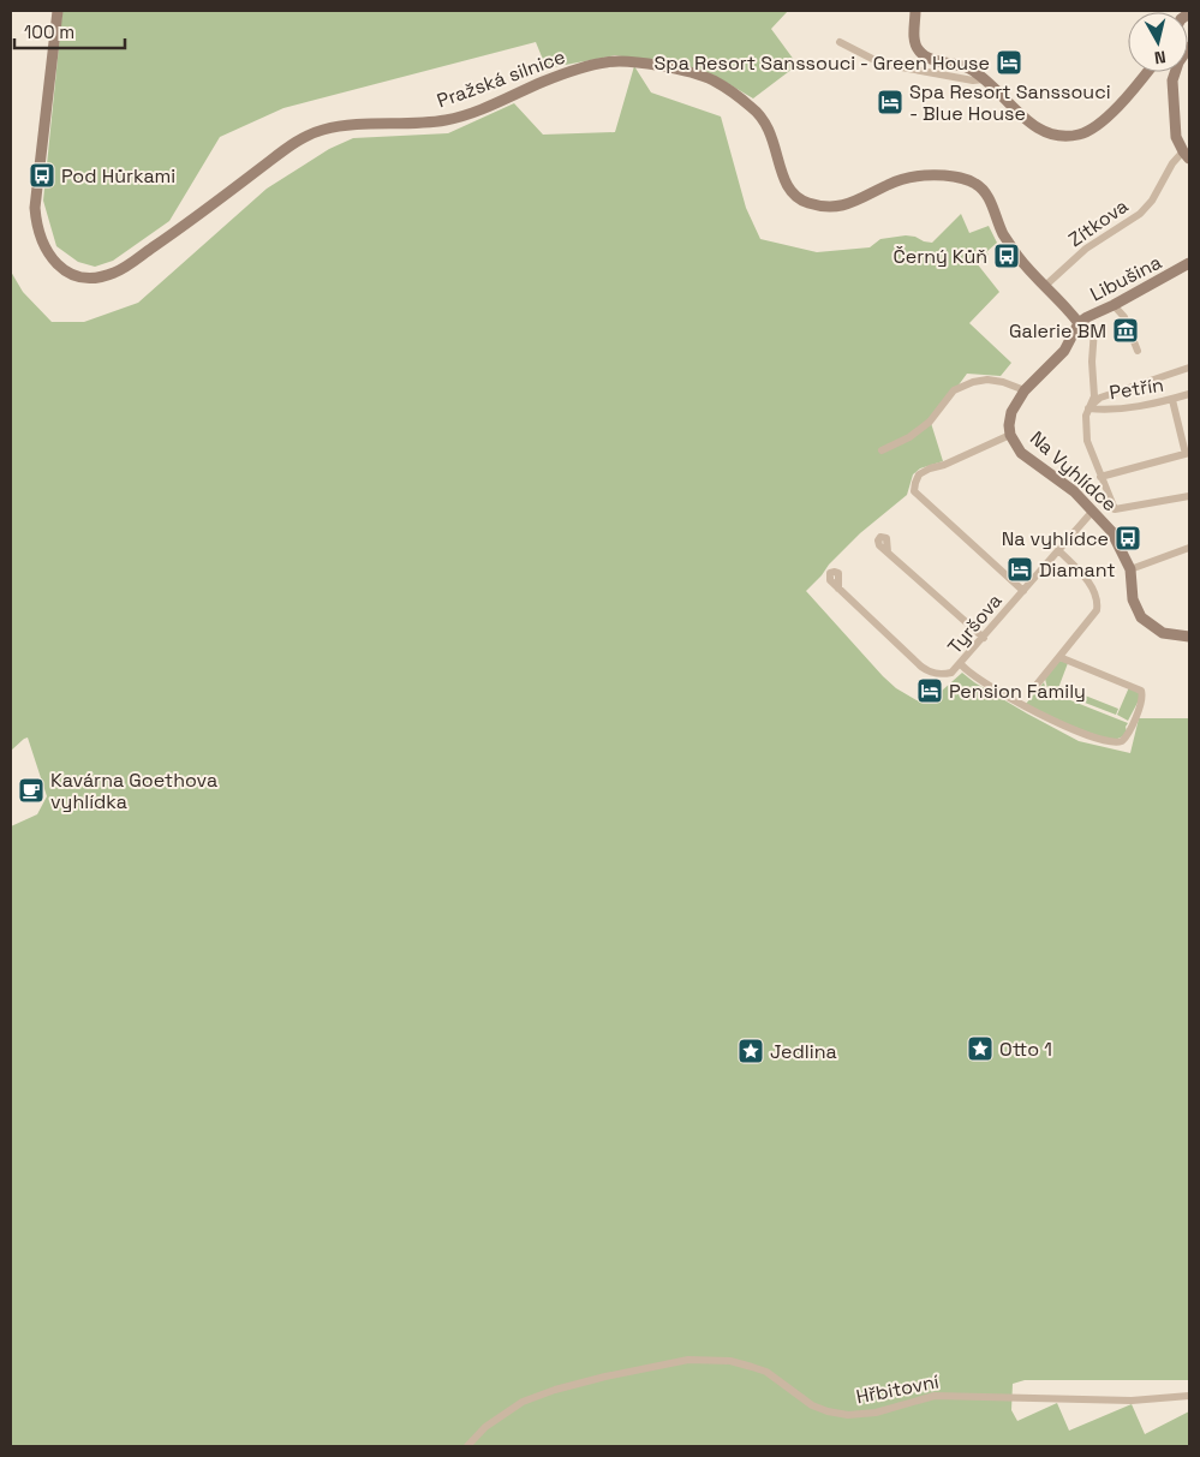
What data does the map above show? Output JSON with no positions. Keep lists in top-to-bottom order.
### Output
{
  "streets": {
    "street": [
      "Pražská silnice",
      "Zítkova",
      "Libušina",
      "Petřín",
      "Na Vyhlídce",
      "Tyršova",
      "Hřbitovní"
    ]
  },
  "crossings": [
    ["Pražská silnice", "Zítkova"],
    ["Pražská silnice", "Libušina"],
    ["Pražská silnice", "Na Vyhlídce"],
    ["Libušina", "Na Vyhlídce"],
    ["Na Vyhlídce", "Tyršova"]
  ],
  "places": {
    "hotel": [
      "Spa Resort Sanssouci - Green House",
      "Spa Resort Sanssouci - Blue House",
      "Diamant",
      "Pension Family"
    ],
    "bus stop": ["Pod Hůrkami", "Černý Kůň", "Na vyhlídce"],
    "museum": ["Galerie BM"],
    "cafe": ["Kavárna Goethova vyhlídka"],
    "place": ["Otto 1", "Jedlina"]
  },
  "scale_bar": "100 m",
  "north": "bottom"
}
